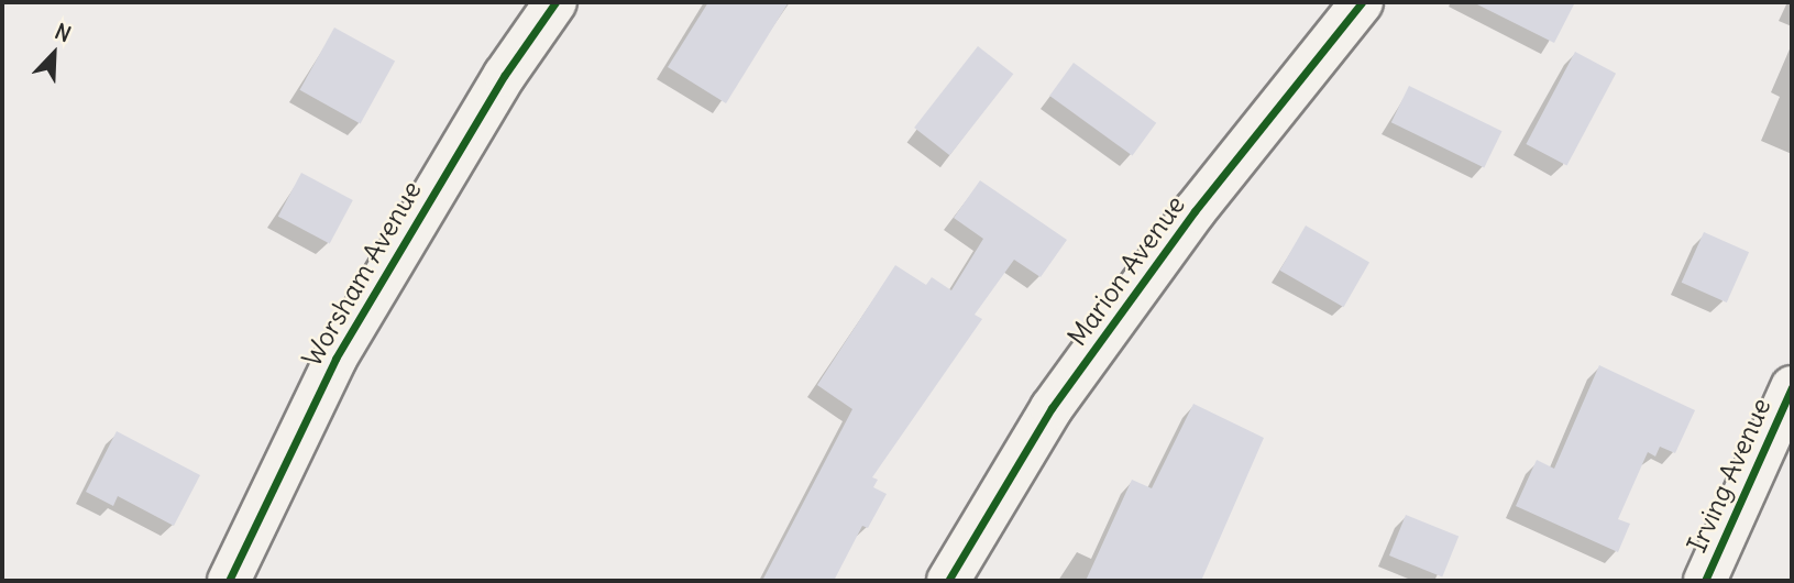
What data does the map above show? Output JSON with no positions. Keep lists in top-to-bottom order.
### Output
{
  "streets": {
    "street": ["Marion Avenue", "Worsham Avenue", "Irving Avenue"]
  },
  "north": "top right"
}
